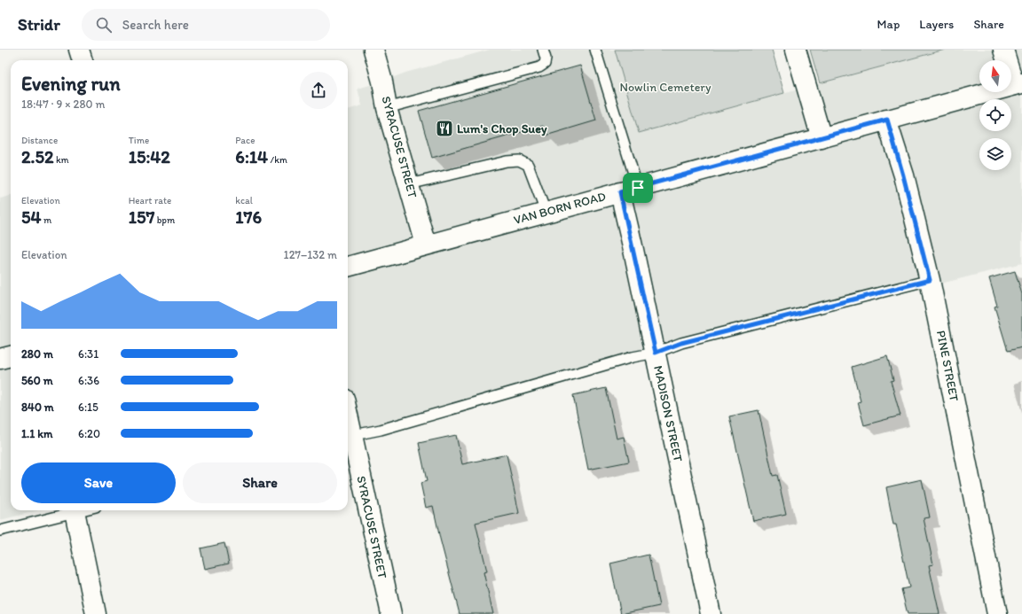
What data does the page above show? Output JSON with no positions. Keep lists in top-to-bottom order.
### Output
{
  "streets": {
    "street": [
      "SYRACUSE STREET",
      "VAN BORN ROAD",
      "PINE STREET",
      "MADISON STREET"
    ]
  },
  "crossings": [
    ["SYRACUSE STREET", "VAN BORN ROAD"],
    ["VAN BORN ROAD", "PINE STREET"],
    ["VAN BORN ROAD", "MADISON STREET"]
  ],
  "parks": ["Nowlin Cemetery"],
  "places": {
    "restaurant": ["Lum's Chop Suey"]
  },
  "north": "top",
  "page": {
    "header": "Stridr",
    "search": "Search here",
    "nav": ["Map", "Layers", "Share"],
    "heading": ["Evening run", "18:47 · 9 × 280 m"],
    "stats": [
      ["Distance", "2.52 km"],
      ["Time", "15:42"],
      ["Pace", "6:14 /km"],
      ["Elevation", "54 m"],
      ["Heart rate", "157 bpm"],
      ["kcal", "176"]
    ],
    "chart": ["Elevation", "127–132 m"],
    "list": [
      {
        "name": "280 m",
        "note": "6:31"
      },
      {
        "name": "560 m",
        "note": "6:36"
      },
      {
        "name": "840 m",
        "note": "6:15"
      },
      {
        "name": "1.1 km",
        "note": "6:20"
      }
    ],
    "buttons": ["Save", "Share"]
  }
}
